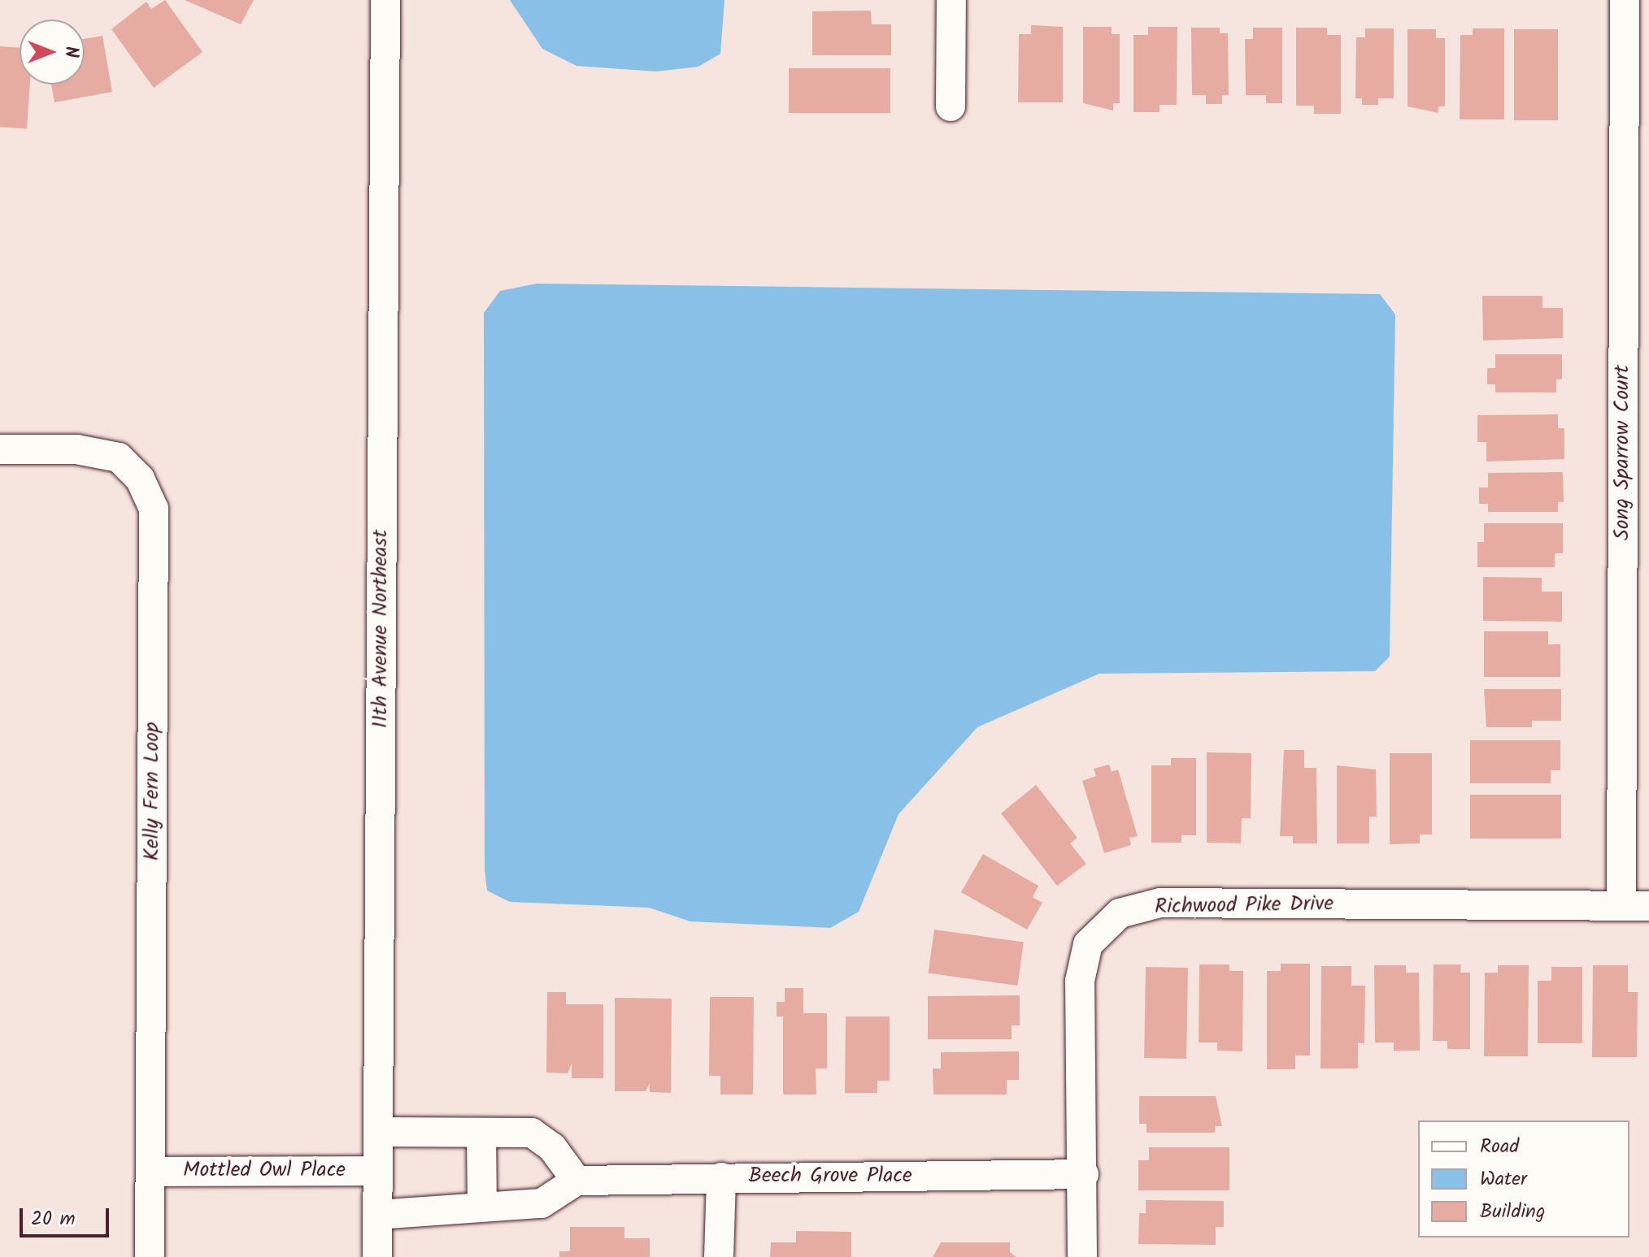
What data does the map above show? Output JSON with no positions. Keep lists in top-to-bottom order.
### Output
{
  "streets": {
    "street": [
      "Song Sparrow Court",
      "11th Avenue Northeast",
      "Kelly Fern Loop",
      "Richwood Pike Drive",
      "Mottled Owl Place",
      "Beech Grove Place"
    ]
  },
  "crossings": [
    ["Song Sparrow Court", "Richwood Pike Drive"],
    ["11th Avenue Northeast", "Mottled Owl Place"],
    ["Kelly Fern Loop", "Mottled Owl Place"],
    ["Richwood Pike Drive", "Beech Grove Place"]
  ],
  "legend": ["Road", "Water", "Building"],
  "scale_bar": "20 m",
  "north": "right"
}
